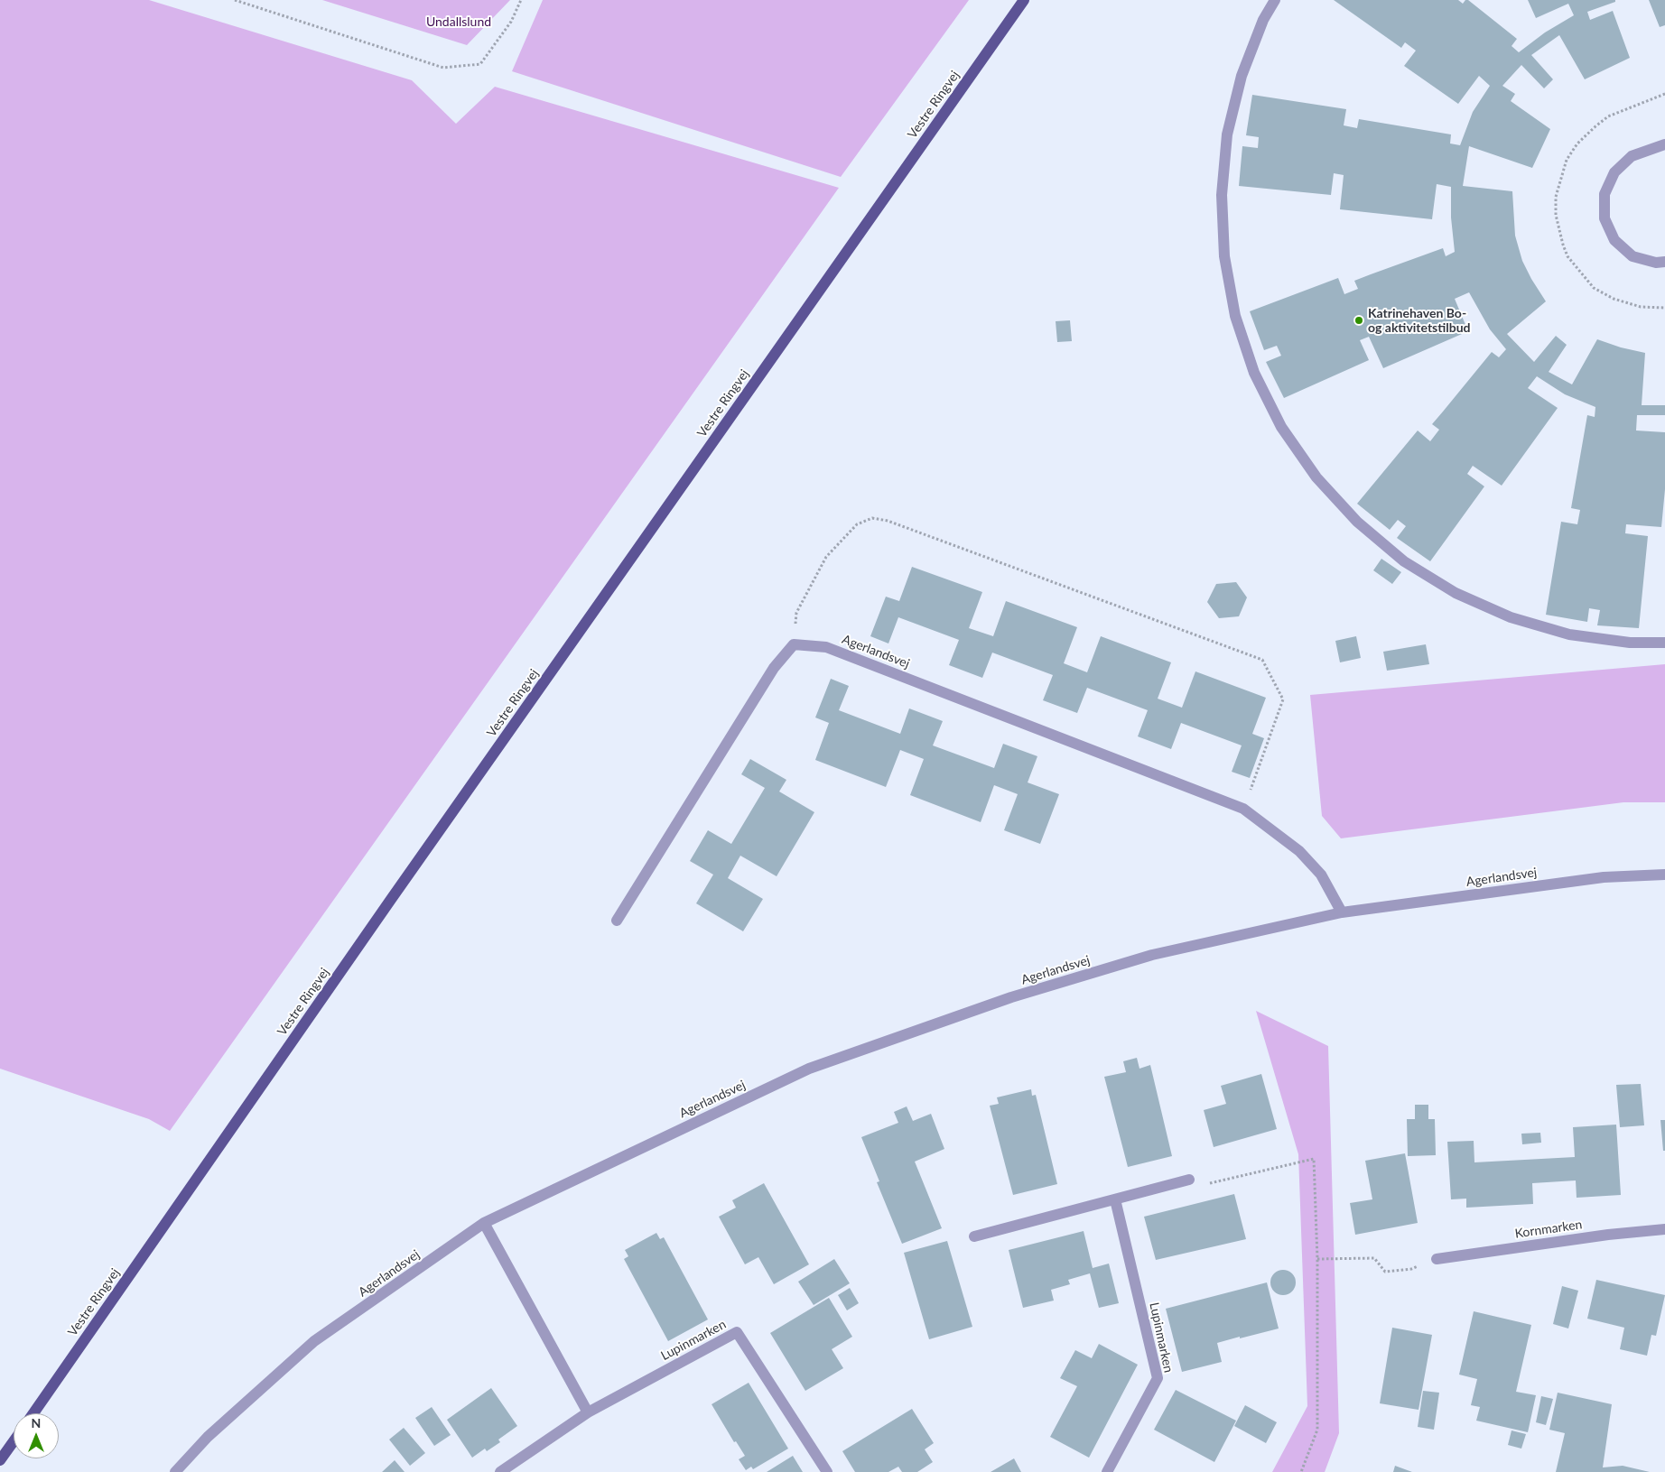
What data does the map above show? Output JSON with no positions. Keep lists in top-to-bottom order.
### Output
{
  "streets": {
    "main road": ["Vestre Ringvej"],
    "street": ["Agerlandsvej", "Kornmarken", "Lupinmarken"]
  },
  "parks": ["Undallslund"],
  "places": ["Katrinehaven Bo- og aktivitetstilbud"],
  "north": "top"
}
